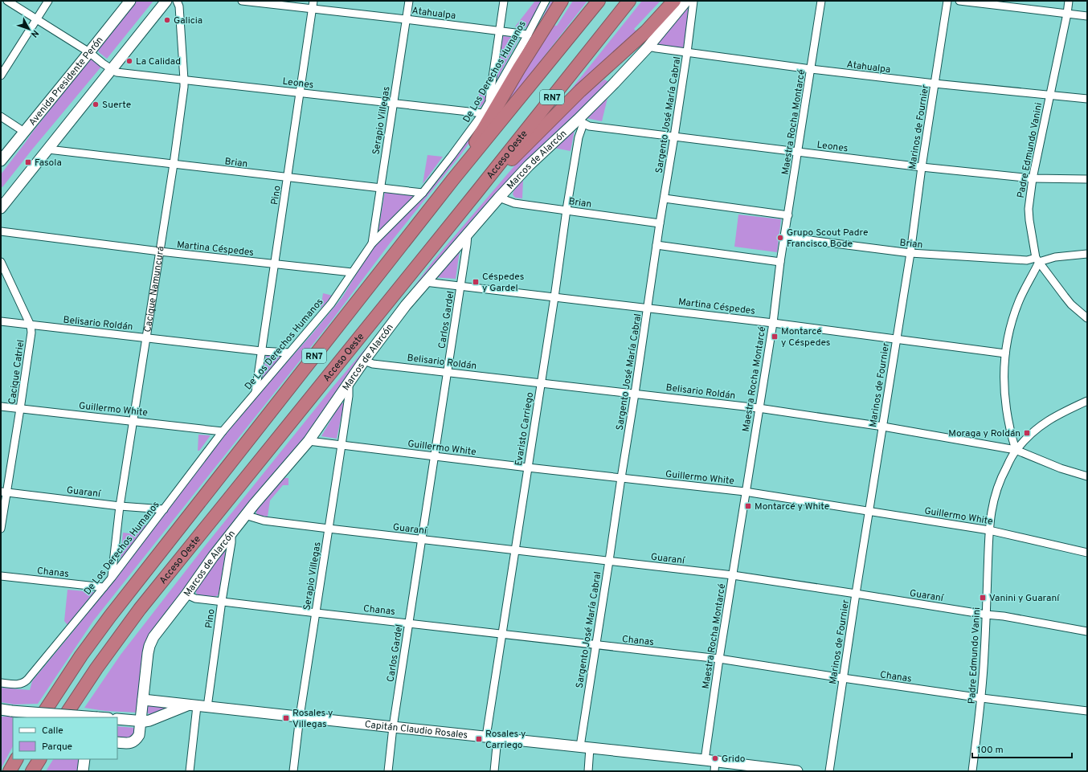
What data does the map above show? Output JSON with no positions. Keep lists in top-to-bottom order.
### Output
{
  "streets": {
    "highway": ["RN7", "Acceso Oeste"],
    "street": [
      "Atahualpa",
      "De Los Derechos Humanos",
      "Avenida Presidente Perón",
      "Leones",
      "Sargento José María Cabral",
      "Serapio Villegas",
      "Maestra Rocha Montarcé",
      "Marinos de Fournier",
      "Padre Edmundo Vanini",
      "Marcos de Alarcón",
      "Brian",
      "Pino",
      "Martina Céspedes",
      "Cacique Namuncurá",
      "Carlos Gardel",
      "Belisario Roldán",
      "Cacique Catriel",
      "Guillermo White",
      "Evaristo Carriego",
      "Guaraní",
      "Chanas",
      "Capitán Claudio Rosales"
    ]
  },
  "crossings": [
    ["Atahualpa", "De Los Derechos Humanos"],
    ["Atahualpa", "Sargento José María Cabral"],
    ["Atahualpa", "Serapio Villegas"],
    ["Atahualpa", "Maestra Rocha Montarcé"],
    ["Atahualpa", "Marinos de Fournier"],
    ["Atahualpa", "Padre Edmundo Vanini"],
    ["Atahualpa", "Marcos de Alarcón"],
    ["Atahualpa", "Pino"],
    ["De Los Derechos Humanos", "Leones"],
    ["De Los Derechos Humanos", "Serapio Villegas"],
    ["De Los Derechos Humanos", "Brian"],
    ["De Los Derechos Humanos", "Pino"],
    ["De Los Derechos Humanos", "Martina Céspedes"],
    ["De Los Derechos Humanos", "Cacique Namuncurá"],
    ["De Los Derechos Humanos", "Belisario Roldán"],
    ["De Los Derechos Humanos", "Guillermo White"],
    ["De Los Derechos Humanos", "Guaraní"],
    ["De Los Derechos Humanos", "Chanas"],
    ["Leones", "Sargento José María Cabral"],
    ["Leones", "Serapio Villegas"],
    ["Leones", "Maestra Rocha Montarcé"],
    ["Leones", "Marinos de Fournier"],
    ["Leones", "Padre Edmundo Vanini"],
    ["Leones", "Marcos de Alarcón"],
    ["Leones", "Pino"],
    ["Leones", "Cacique Namuncurá"],
    ["Leones", "Evaristo Carriego"],
    ["Sargento José María Cabral", "Brian"],
    ["Sargento José María Cabral", "Martina Céspedes"],
    ["Sargento José María Cabral", "Belisario Roldán"],
    ["Sargento José María Cabral", "Guillermo White"],
    ["Sargento José María Cabral", "Guaraní"],
    ["Sargento José María Cabral", "Chanas"],
    ["Sargento José María Cabral", "Capitán Claudio Rosales"],
    ["Serapio Villegas", "Marcos de Alarcón"],
    ["Serapio Villegas", "Brian"],
    ["Serapio Villegas", "Guillermo White"],
    ["Serapio Villegas", "Guaraní"],
    ["Serapio Villegas", "Chanas"],
    ["Serapio Villegas", "Capitán Claudio Rosales"],
    ["Maestra Rocha Montarcé", "Brian"],
    ["Maestra Rocha Montarcé", "Martina Céspedes"],
    ["Maestra Rocha Montarcé", "Belisario Roldán"],
    ["Maestra Rocha Montarcé", "Guillermo White"],
    ["Maestra Rocha Montarcé", "Guaraní"],
    ["Maestra Rocha Montarcé", "Chanas"],
    ["Maestra Rocha Montarcé", "Capitán Claudio Rosales"],
    ["Marinos de Fournier", "Brian"],
    ["Marinos de Fournier", "Martina Céspedes"],
    ["Marinos de Fournier", "Belisario Roldán"],
    ["Marinos de Fournier", "Guillermo White"],
    ["Marinos de Fournier", "Guaraní"],
    ["Marinos de Fournier", "Chanas"],
    ["Padre Edmundo Vanini", "Brian"],
    ["Padre Edmundo Vanini", "Belisario Roldán"],
    ["Padre Edmundo Vanini", "Guillermo White"],
    ["Padre Edmundo Vanini", "Guaraní"],
    ["Padre Edmundo Vanini", "Chanas"],
    ["Marcos de Alarcón", "Brian"],
    ["Marcos de Alarcón", "Pino"],
    ["Marcos de Alarcón", "Martina Céspedes"],
    ["Marcos de Alarcón", "Carlos Gardel"],
    ["Marcos de Alarcón", "Belisario Roldán"],
    ["Marcos de Alarcón", "Guillermo White"],
    ["Marcos de Alarcón", "Evaristo Carriego"],
    ["Marcos de Alarcón", "Guaraní"],
    ["Marcos de Alarcón", "Chanas"],
    ["Marcos de Alarcón", "Capitán Claudio Rosales"],
    ["Brian", "Pino"],
    ["Brian", "Cacique Namuncurá"],
    ["Brian", "Evaristo Carriego"],
    ["Pino", "Martina Céspedes"],
    ["Pino", "Belisario Roldán"],
    ["Pino", "Chanas"],
    ["Pino", "Capitán Claudio Rosales"],
    ["Martina Céspedes", "Cacique Namuncurá"],
    ["Martina Céspedes", "Carlos Gardel"],
    ["Martina Céspedes", "Evaristo Carriego"],
    ["Cacique Namuncurá", "Belisario Roldán"],
    ["Cacique Namuncurá", "Guillermo White"],
    ["Cacique Namuncurá", "Guaraní"],
    ["Carlos Gardel", "Belisario Roldán"],
    ["Carlos Gardel", "Guillermo White"],
    ["Carlos Gardel", "Guaraní"],
    ["Carlos Gardel", "Chanas"],
    ["Carlos Gardel", "Capitán Claudio Rosales"],
    ["Belisario Roldán", "Cacique Catriel"],
    ["Belisario Roldán", "Evaristo Carriego"],
    ["Cacique Catriel", "Guillermo White"],
    ["Cacique Catriel", "Guaraní"],
    ["Guillermo White", "Evaristo Carriego"],
    ["Evaristo Carriego", "Guaraní"],
    ["Evaristo Carriego", "Chanas"],
    ["Evaristo Carriego", "Capitán Claudio Rosales"]
  ],
  "places": {
    "other": [
      "Galicia",
      "La Calidad",
      "Suerte",
      "Grupo Scout Padre Francisco Bode",
      "Grido"
    ],
    "transit": [
      "Fasola",
      "Céspedes y Gardel",
      "Montarcé y Céspedes",
      "Moraga y Roldán",
      "Montarcé y White",
      "Vanini y Guaraní",
      "Rosales y Villegas",
      "Rosales y Carriego"
    ]
  },
  "legend": ["Calle", "Parque"],
  "scale_bar": "100 m",
  "north": "bottom right"
}
